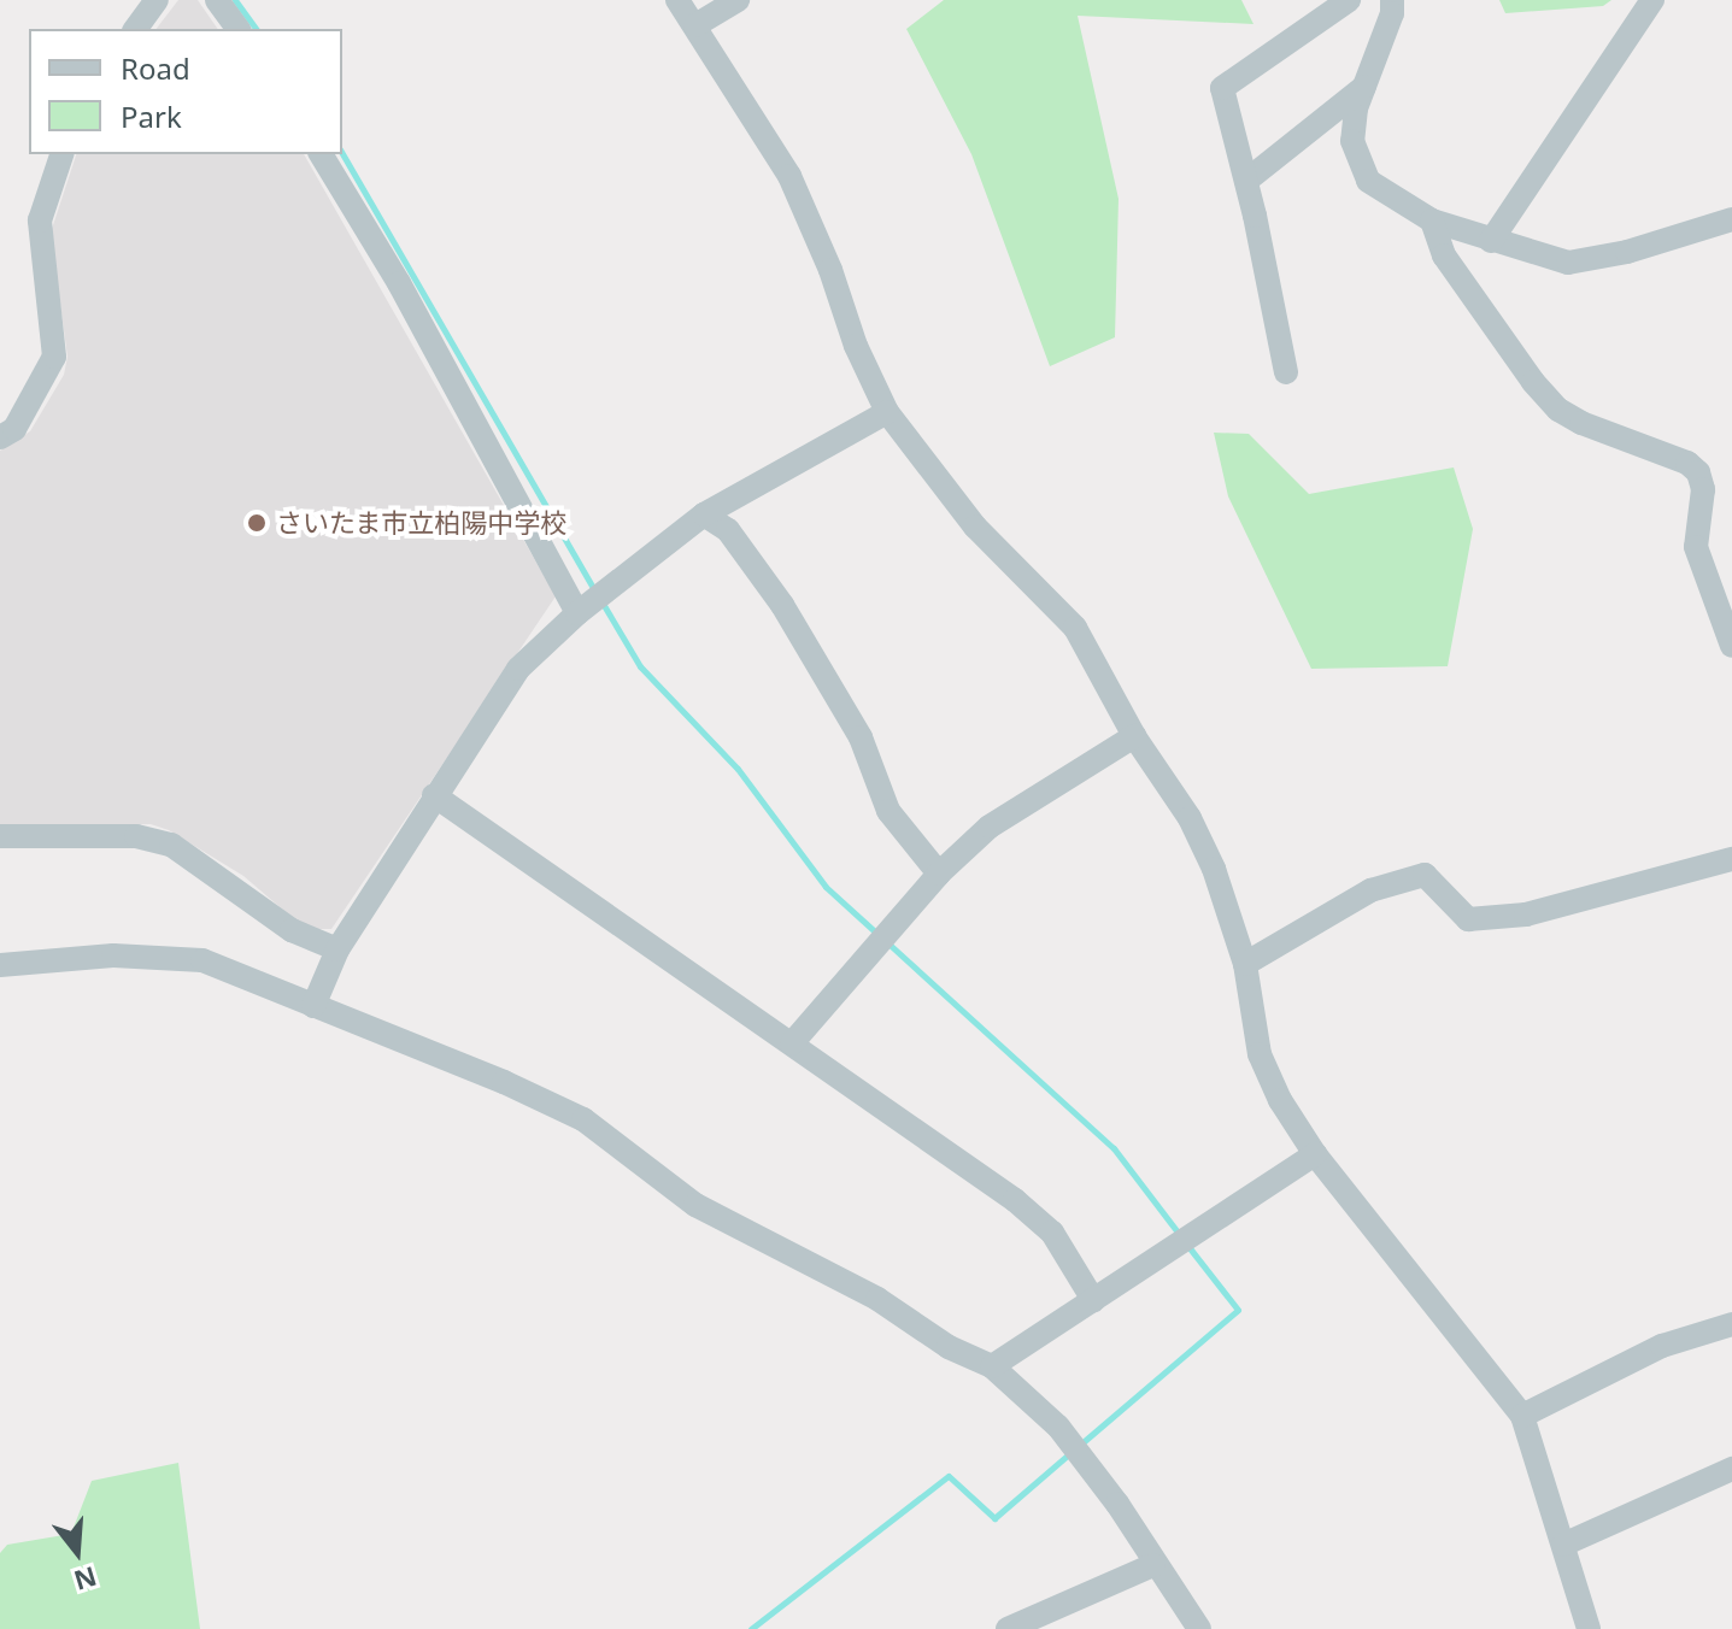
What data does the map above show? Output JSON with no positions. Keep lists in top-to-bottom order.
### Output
{
  "places": ["さいたま市立柏陽中学校"],
  "legend": ["Road", "Park"],
  "north": "bottom"
}
